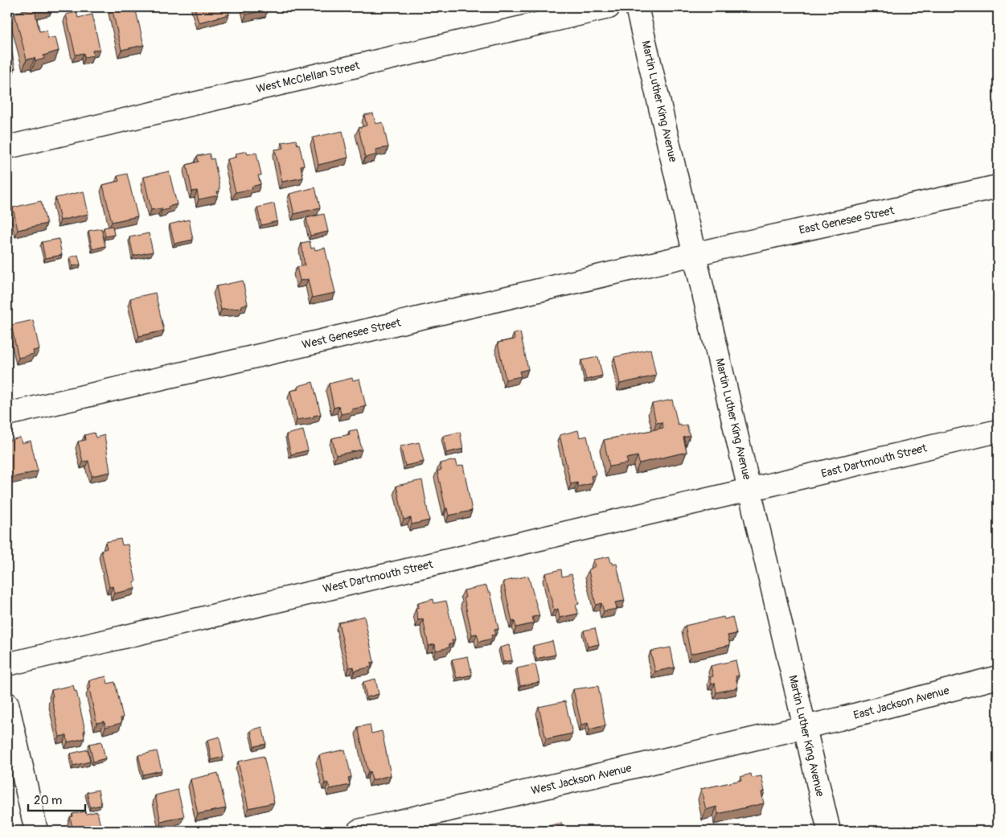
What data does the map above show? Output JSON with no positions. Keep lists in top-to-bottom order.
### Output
{
  "streets": {
    "street": [
      "West McClellan Street",
      "Martin Luther King Avenue",
      "East Genesee Street",
      "West Genesee Street",
      "East Dartmouth Street",
      "West Dartmouth Street",
      "East Jackson Avenue",
      "West Jackson Avenue"
    ]
  },
  "crossings": [
    ["Martin Luther King Avenue", "East Genesee Street"],
    ["Martin Luther King Avenue", "West Genesee Street"],
    ["Martin Luther King Avenue", "East Dartmouth Street"],
    ["Martin Luther King Avenue", "West Dartmouth Street"],
    ["Martin Luther King Avenue", "East Jackson Avenue"],
    ["Martin Luther King Avenue", "West Jackson Avenue"],
    ["East Genesee Street", "West Genesee Street"],
    ["East Dartmouth Street", "West Dartmouth Street"],
    ["East Jackson Avenue", "West Jackson Avenue"]
  ],
  "scale_bar": "20 m"
}
